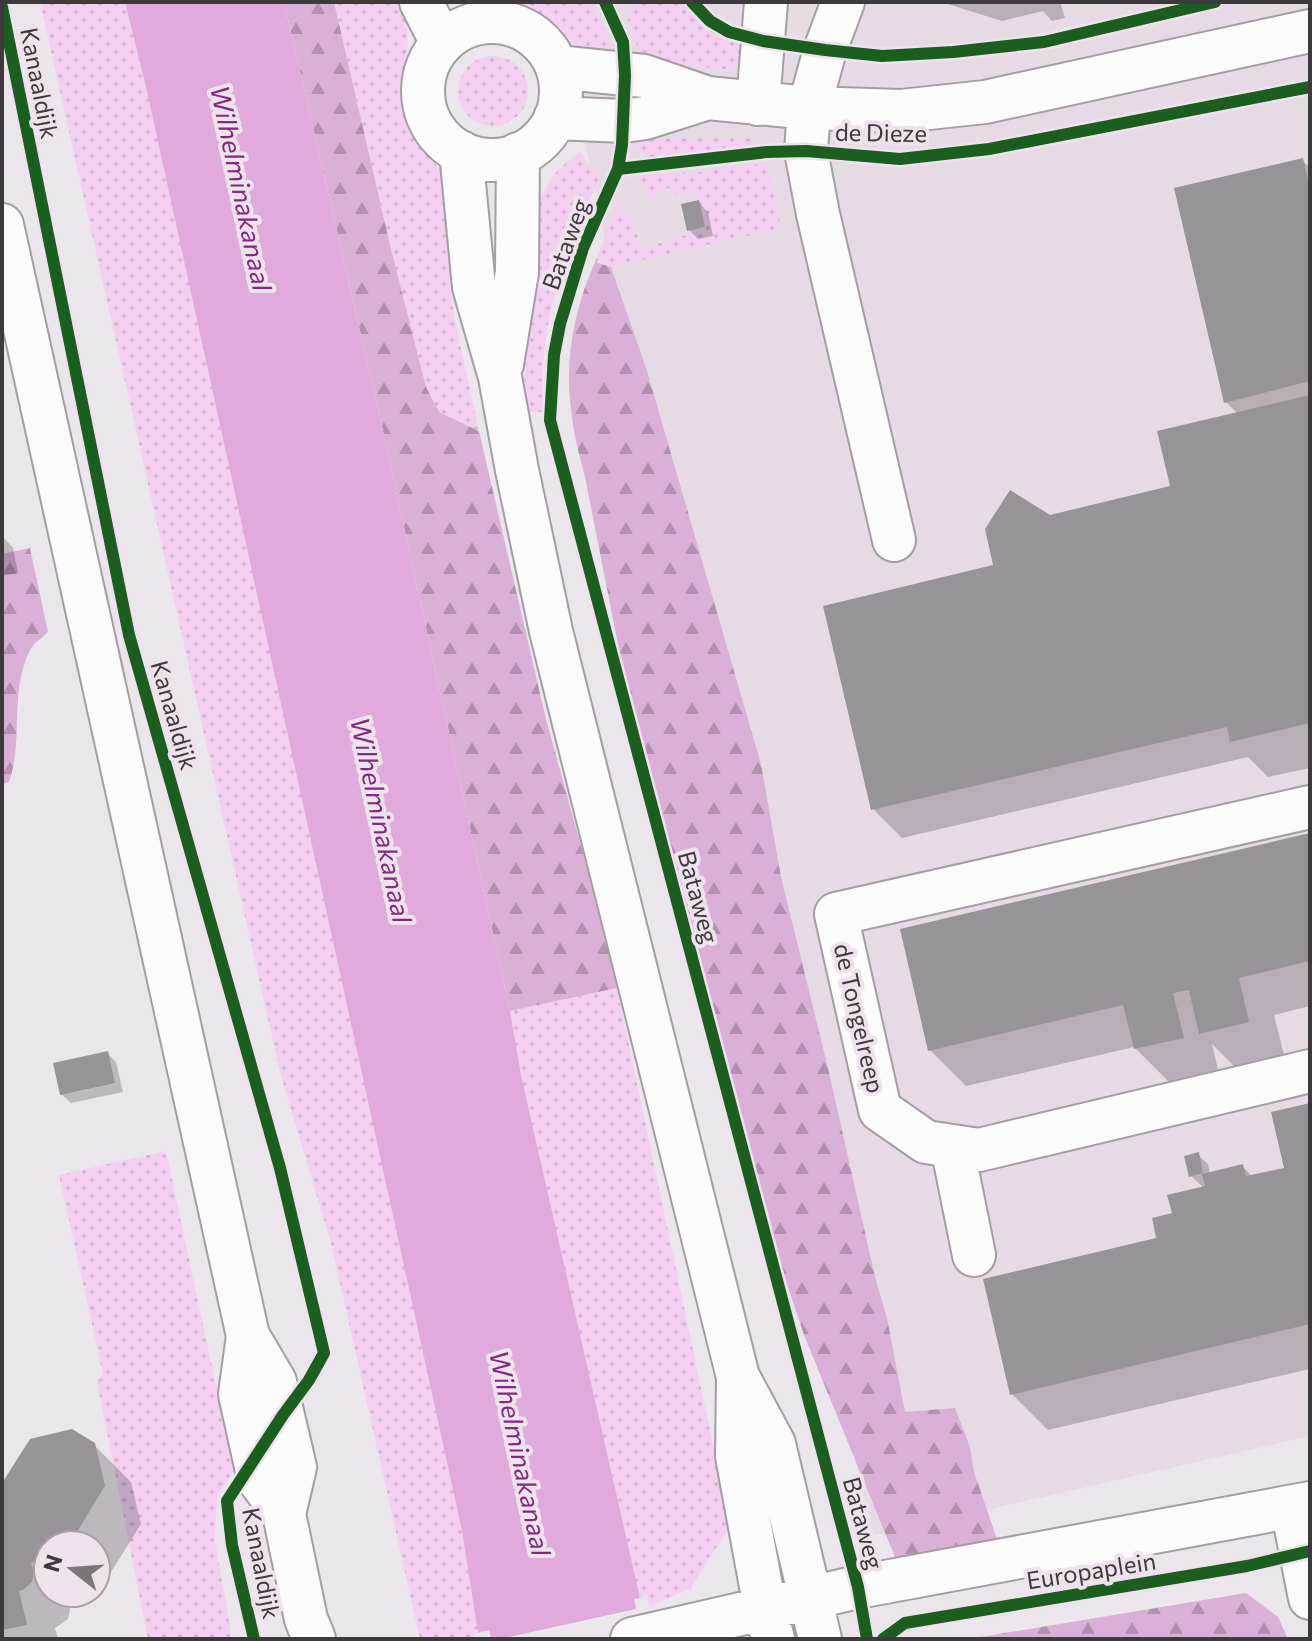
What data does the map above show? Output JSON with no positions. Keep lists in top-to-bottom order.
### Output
{
  "streets": {
    "street": [
      "Kanaaldijk",
      "de Dieze",
      "Bataweg",
      "de Tongelreep",
      "Europaplein"
    ]
  },
  "crossings": [
    ["de Dieze", "Bataweg"],
    ["Bataweg", "Europaplein"]
  ],
  "water": ["Wilhelminakanaal"],
  "north": "left"
}
